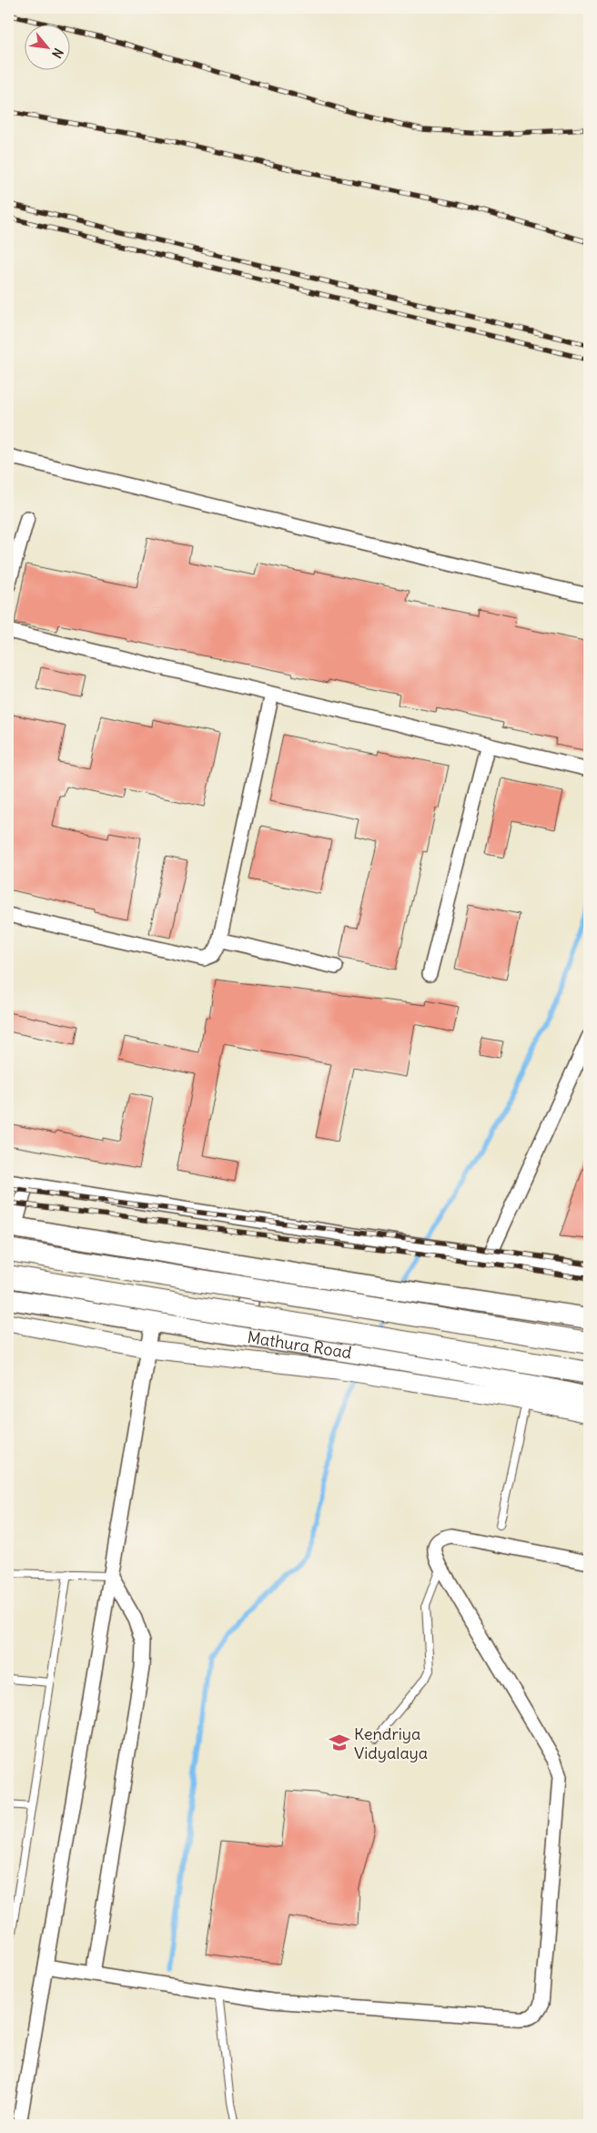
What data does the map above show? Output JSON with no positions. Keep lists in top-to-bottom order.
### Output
{
  "streets": {
    "highway": ["Mathura Road"]
  },
  "places": {
    "school or university": ["Kendriya Vidyalaya"]
  },
  "north": "bottom right"
}
